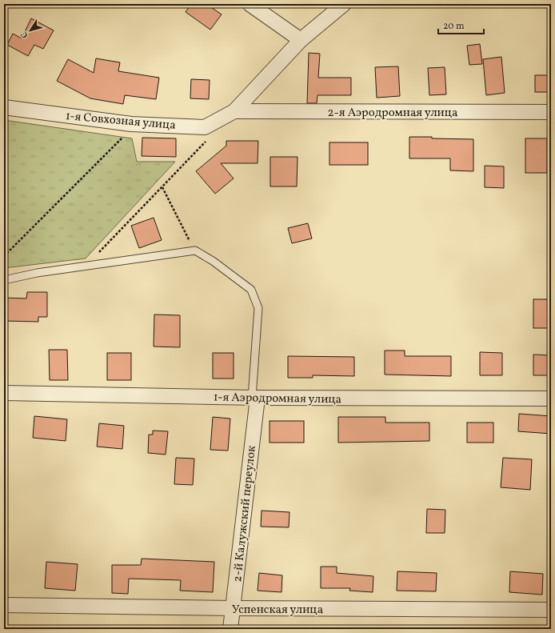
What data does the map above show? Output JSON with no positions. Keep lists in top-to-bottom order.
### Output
{
  "streets": {
    "street": [
      "2-я Аэродромная улица",
      "1-я Совхозная улица",
      "1-я Аэродромная улица",
      "2-й Калужский переулок",
      "Успенская улица"
    ]
  },
  "crossings": [
    ["2-я Аэродромная улица", "1-я Совхозная улица"],
    ["1-я Аэродромная улица", "2-й Калужский переулок"],
    ["2-й Калужский переулок", "Успенская улица"]
  ],
  "scale_bar": "20 m",
  "north": "bottom left"
}
